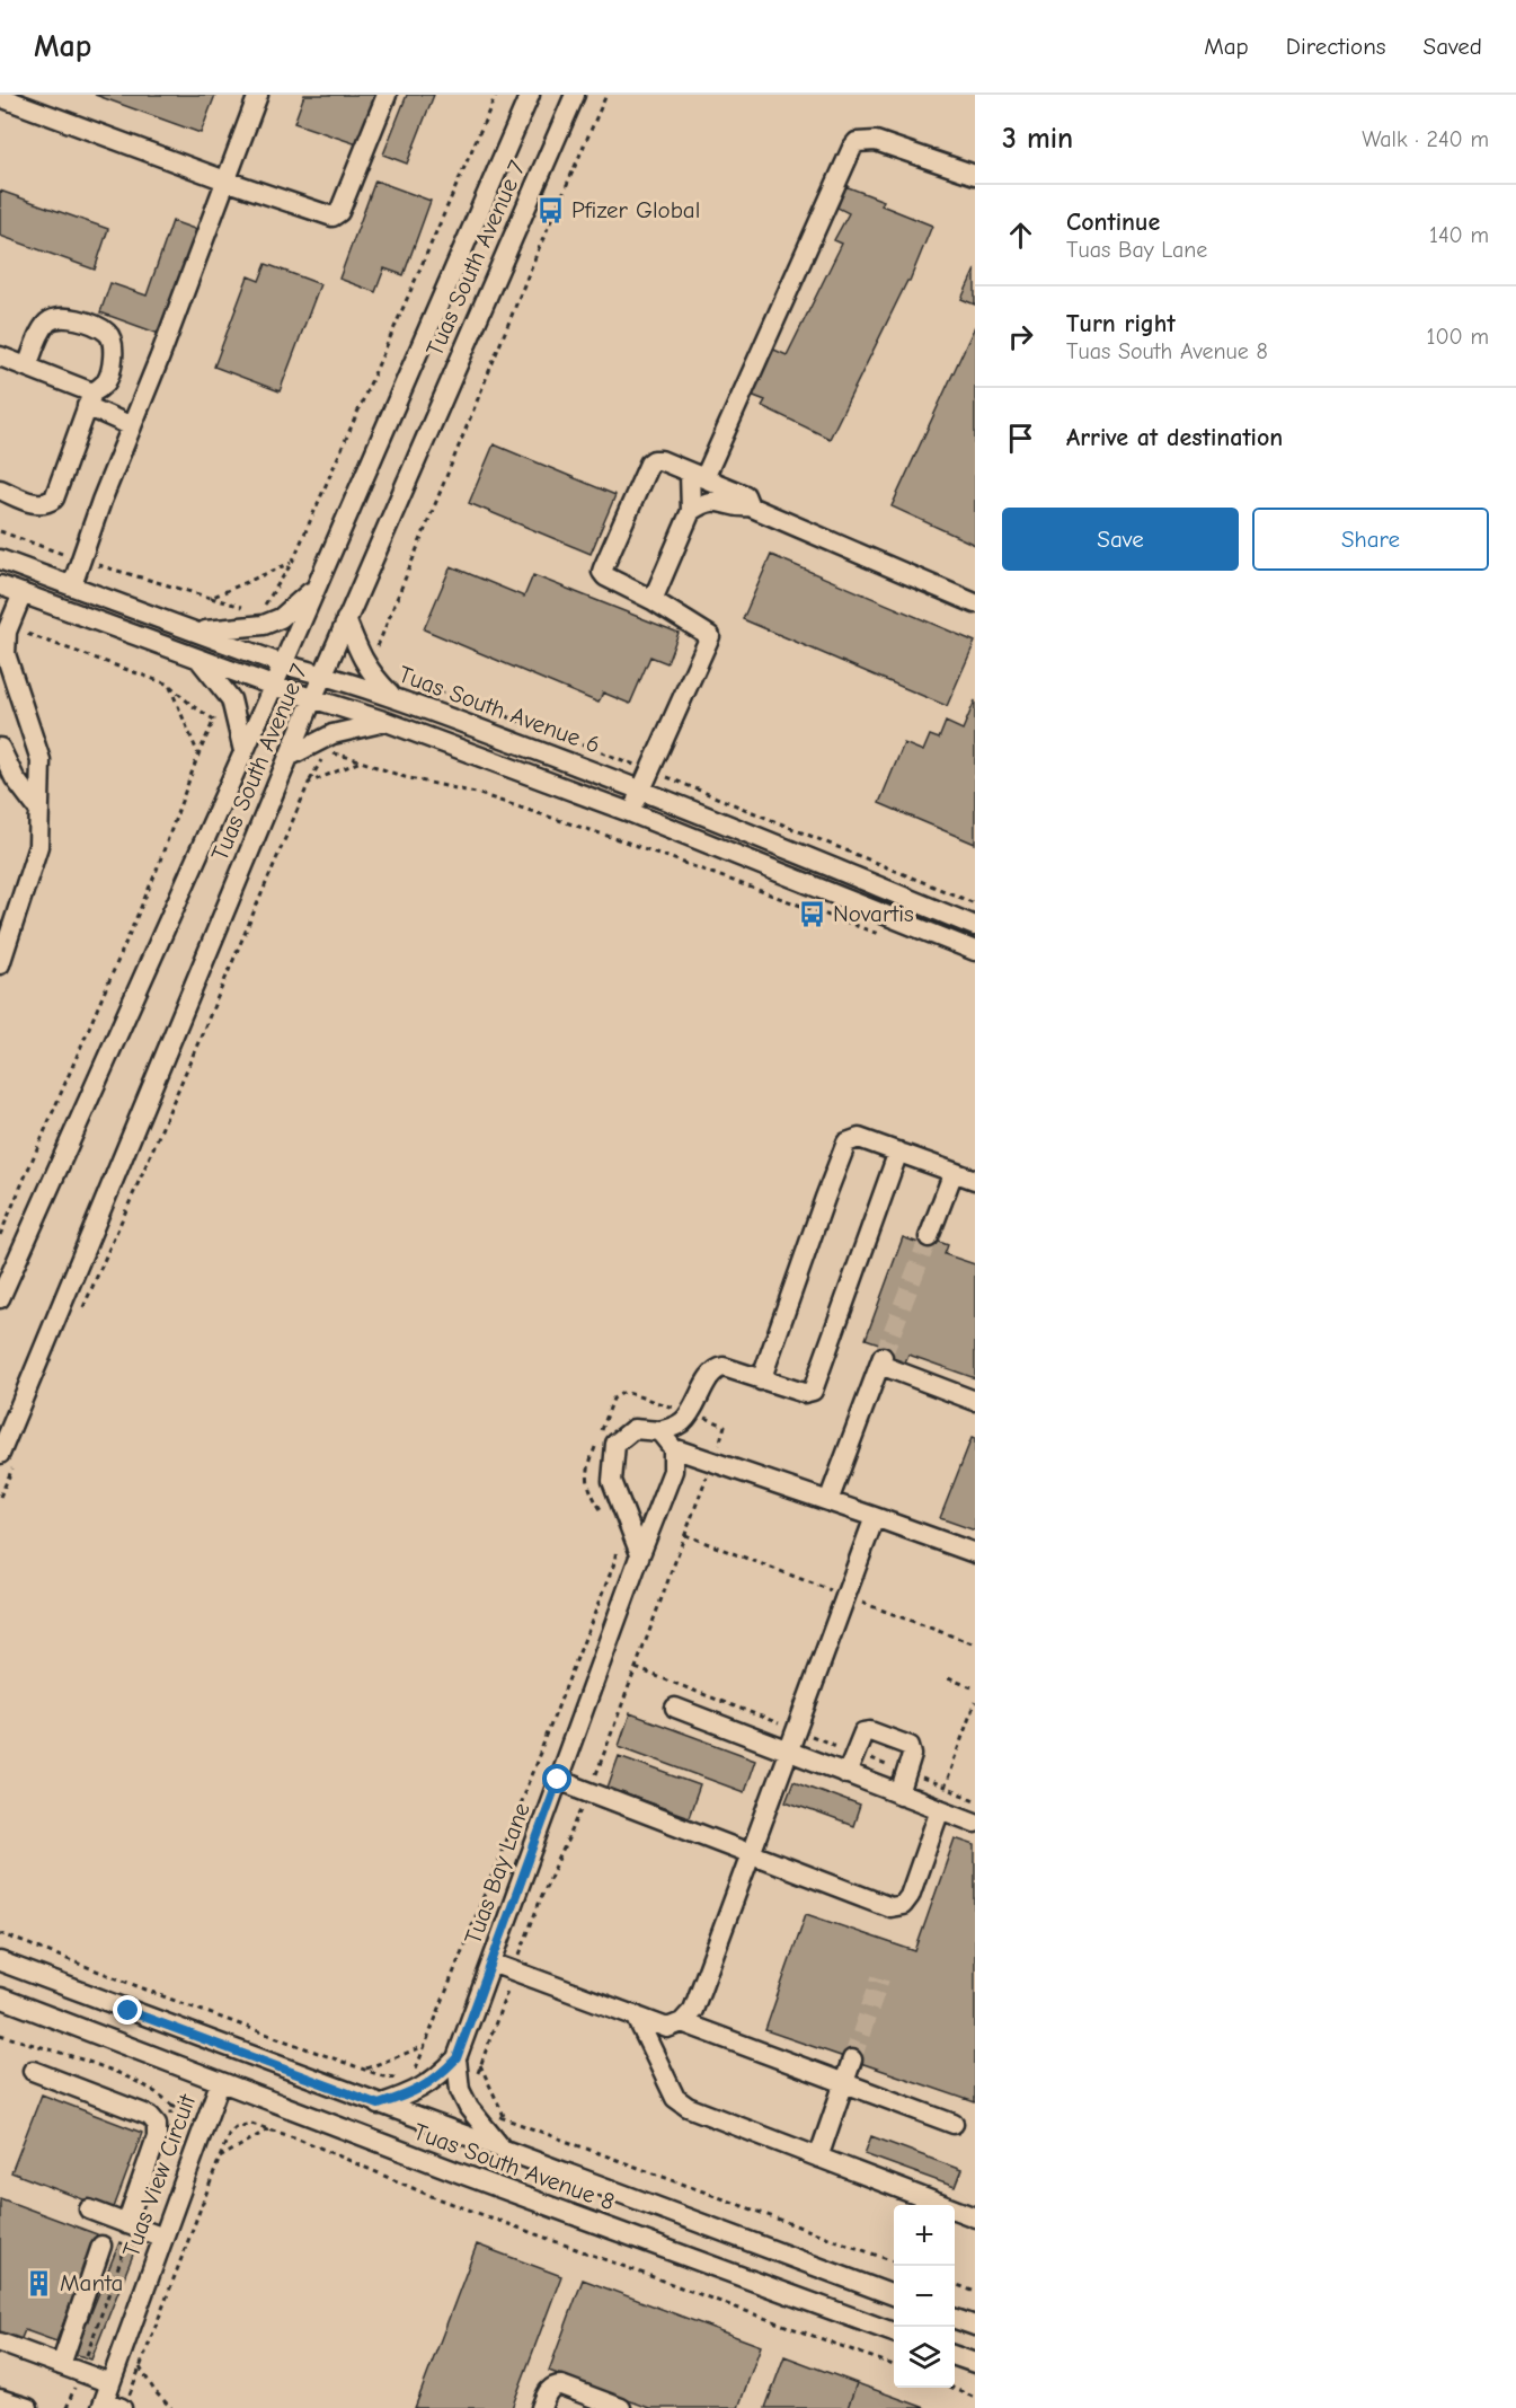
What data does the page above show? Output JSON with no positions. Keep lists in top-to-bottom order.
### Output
{
  "streets": {
    "street": [
      "Tuas South Avenue 7",
      "Tuas South Avenue 6",
      "Tuas Bay Lane",
      "Tuas South Avenue 8",
      "Tuas View Circuit"
    ]
  },
  "crossings": [
    ["Tuas South Avenue 7", "Tuas South Avenue 6"],
    ["Tuas Bay Lane", "Tuas South Avenue 8"],
    ["Tuas South Avenue 8", "Tuas View Circuit"]
  ],
  "places": {
    "bus stop": ["Pfizer Global", "Novartis"],
    "building": ["Manta"]
  },
  "page": {
    "header": "Map",
    "nav": ["Map", "Directions", "Saved"],
    "heading": ["3 min", "Walk · 240 m"],
    "list": [
      ["Continue", "Tuas Bay Lane", "140 m"],
      ["Turn right", "Tuas South Avenue 8", "100 m"],
      "Arrive at destination"
    ],
    "buttons": ["Save", "Share"],
    "map_buttons": ["+", "−"]
  }
}
